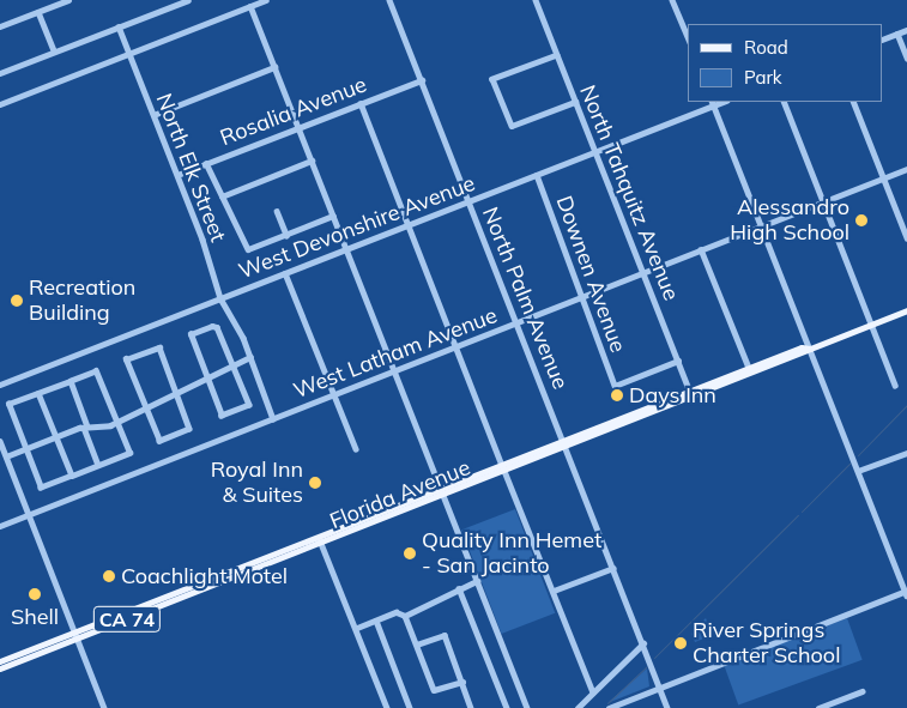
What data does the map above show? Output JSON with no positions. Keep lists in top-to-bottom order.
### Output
{
  "streets": {
    "main road": ["Florida Avenue", "CA 74"],
    "street": [
      "Rosalia Avenue",
      "North Elk Street",
      "North Tahquitz Avenue",
      "West Devonshire Avenue",
      "Downen Avenue",
      "North Palm Avenue",
      "West Latham Avenue"
    ]
  },
  "crossings": [
    ["Rosalia Avenue", "North Elk Street"],
    ["Rosalia Avenue", "North Palm Avenue"],
    ["North Elk Street", "West Devonshire Avenue"],
    ["North Elk Street", "West Latham Avenue"],
    ["North Tahquitz Avenue", "West Devonshire Avenue"],
    ["North Tahquitz Avenue", "Downen Avenue"],
    ["North Tahquitz Avenue", "West Latham Avenue"],
    ["North Tahquitz Avenue", "Florida Avenue"],
    ["West Devonshire Avenue", "Downen Avenue"],
    ["West Devonshire Avenue", "North Palm Avenue"],
    ["Downen Avenue", "West Latham Avenue"],
    ["North Palm Avenue", "West Latham Avenue"],
    ["North Palm Avenue", "Florida Avenue"]
  ],
  "places": [
    "Alessandro High School",
    "Recreation Building",
    "Days Inn",
    "Royal Inn & Suites",
    "Quality Inn Hemet - San Jacinto",
    "Coachlight Motel",
    "Shell",
    "River Springs Charter School"
  ],
  "legend": ["Road", "Park"]
}
